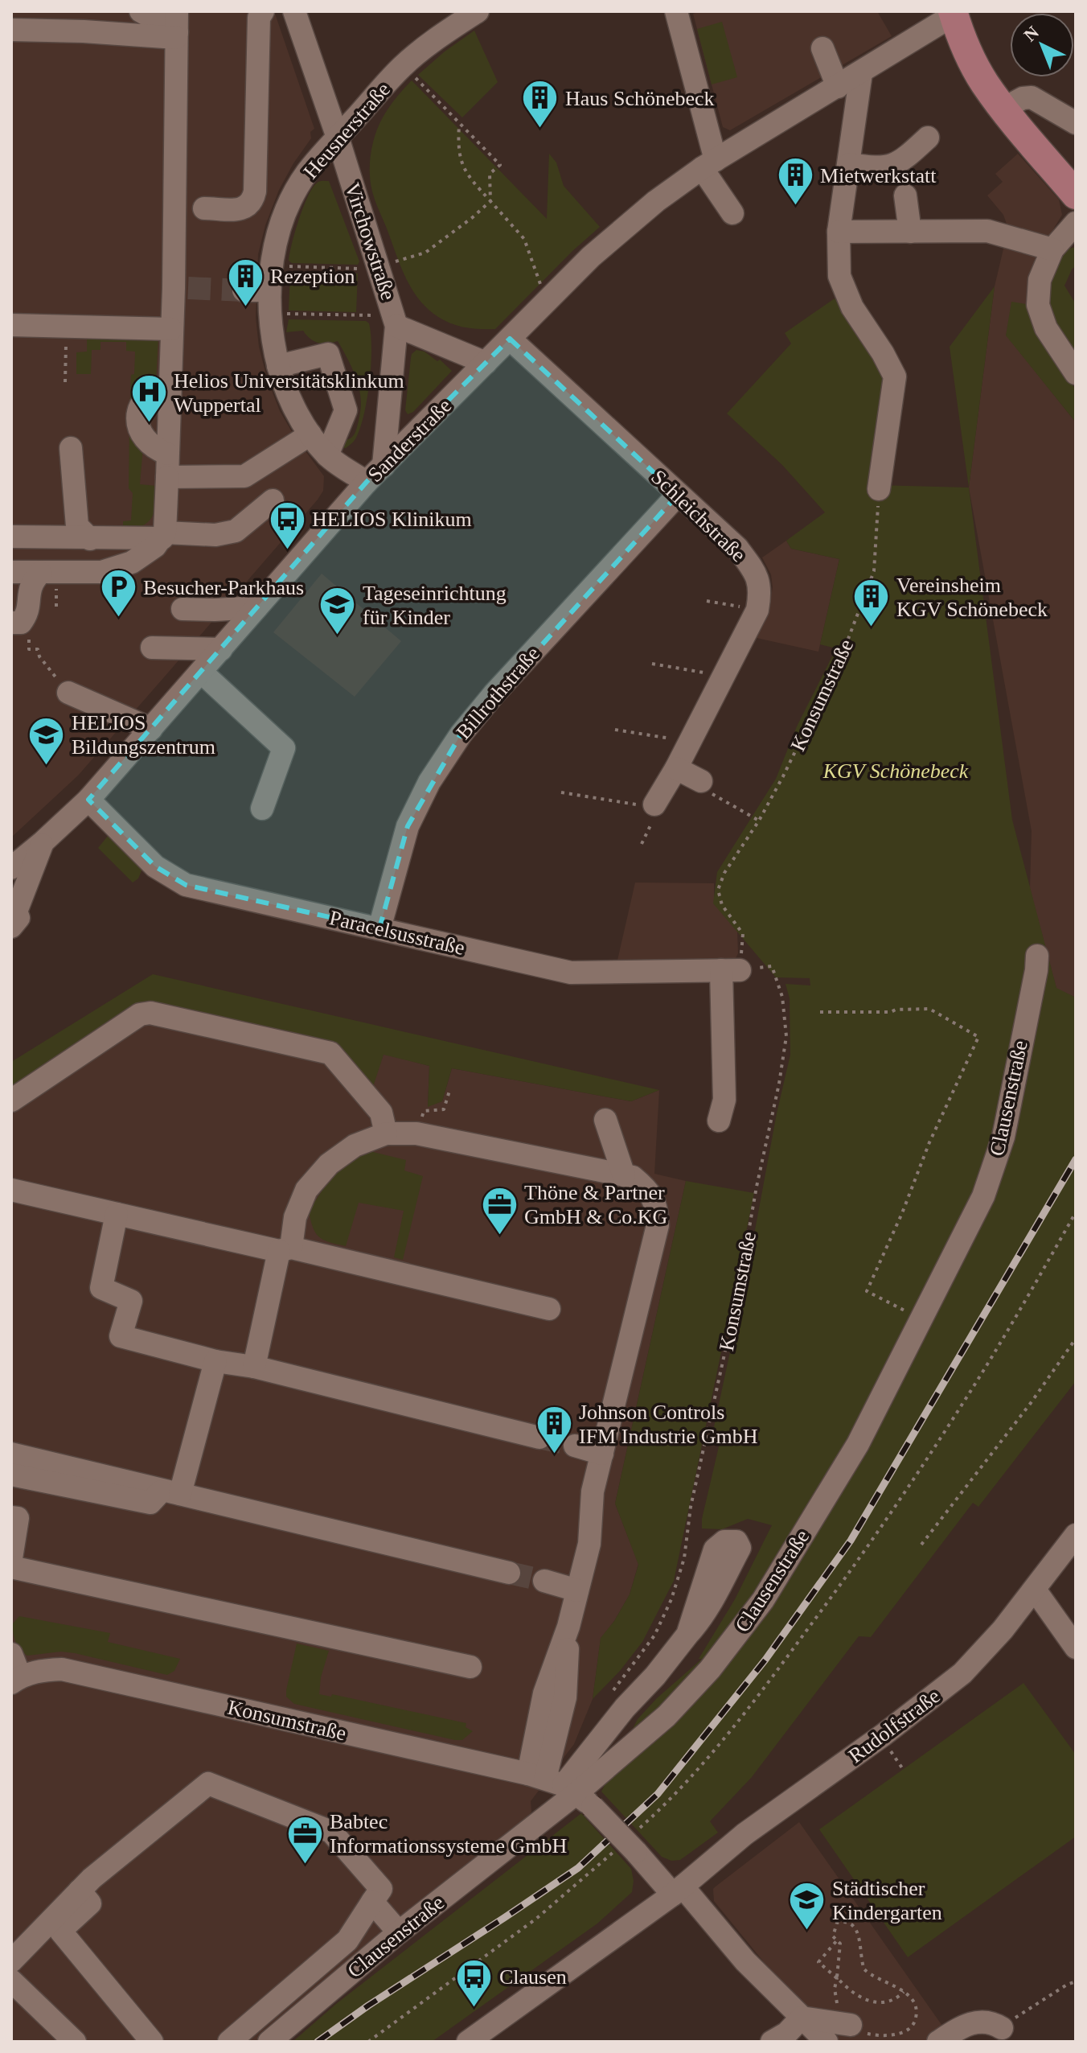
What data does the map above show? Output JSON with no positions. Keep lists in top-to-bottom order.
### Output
{
  "streets": {
    "street": [
      "Heusnerstraße",
      "Virchowstraße",
      "Sanderstraße",
      "Schleichstraße",
      "Billrothstraße",
      "Konsumstraße",
      "Paracelsusstraße",
      "Clausenstraße",
      "Rudolfstraße"
    ]
  },
  "crossings": [
    ["Heusnerstraße", "Virchowstraße"],
    ["Heusnerstraße", "Sanderstraße"],
    ["Virchowstraße", "Sanderstraße"],
    ["Sanderstraße", "Schleichstraße"],
    ["Sanderstraße", "Paracelsusstraße"],
    ["Schleichstraße", "Billrothstraße"],
    ["Billrothstraße", "Paracelsusstraße"],
    ["Konsumstraße", "Paracelsusstraße"],
    ["Konsumstraße", "Clausenstraße"]
  ],
  "parks": ["KGV Schönebeck"],
  "places": {
    "building": [
      "Haus Schönebeck",
      "Mietwerkstatt",
      "Rezeption",
      "Vereinsheim KGV Schönebeck",
      "Johnson Controls IFM Industrie GmbH"
    ],
    "hospital": ["Helios Universitätsklinkum Wuppertal"],
    "bus stop": ["HELIOS Klinikum", "Clausen"],
    "parking": ["Besucher-Parkhaus"],
    "school or university": ["Tageseinrichtung für Kinder", "HELIOS Bildungszentrum", "Städtischer Kindergarten"],
    "office": ["Thöne & Partner GmbH & Co.KG", "Babtec Informationssysteme GmbH"]
  },
  "north": "top left"
}
